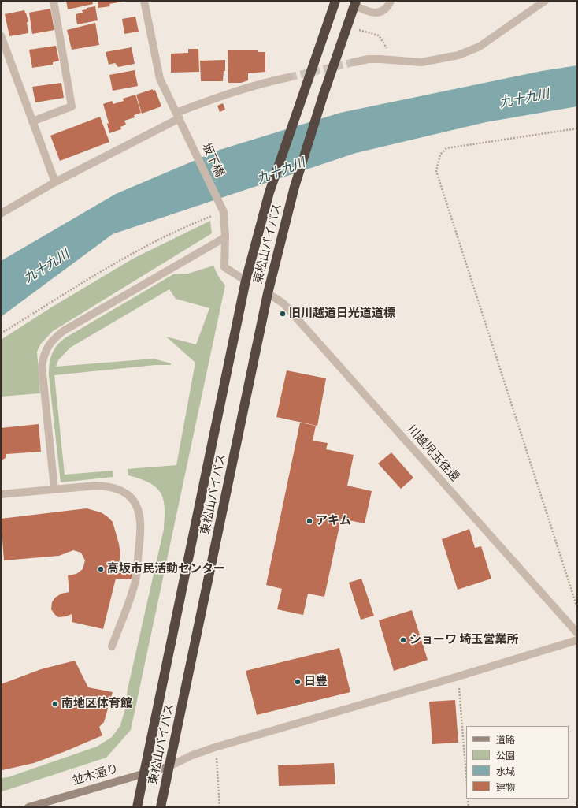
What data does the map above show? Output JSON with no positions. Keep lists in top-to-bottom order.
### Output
{
  "streets": {
    "highway": ["東松山バイパス"],
    "street": ["坂下橋", "川越児玉往還", "並木通り"]
  },
  "crossings": [
    ["東松山バイパス", "川越児玉往還"],
    ["東松山バイパス", "並木通り"]
  ],
  "water": ["九十九川"],
  "places": [
    "旧川越道日光道道標",
    "アキム",
    "高坂市民活動センター",
    "ショーワ 埼玉営業所",
    "日豊",
    "南地区体育館"
  ],
  "legend": [
    "道路",
    "公園",
    "水域",
    "建物"
  ]
}
